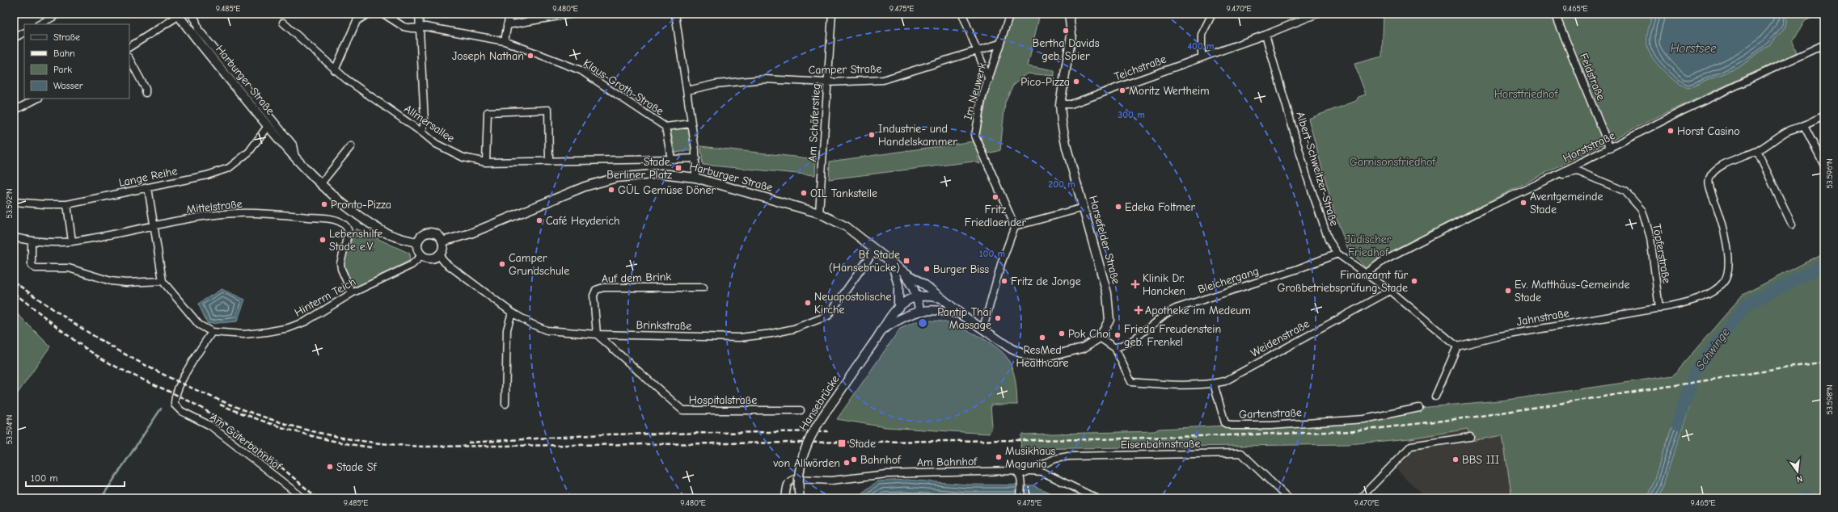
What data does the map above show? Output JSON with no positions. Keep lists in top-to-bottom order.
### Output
{
  "streets": {
    "main road": ["Harburger Straße", "Harsefelder Straße", "Hansebrücke"],
    "street": [
      "Teichstraße",
      "Camper Straße",
      "Feldstraße",
      "Klaus-Groth-Straße",
      "Im Neuwerk",
      "Am Schäferstieg",
      "Allmersallee",
      "Horststraße",
      "Albert-Schweitzer-Straße",
      "Lange Reihe",
      "Mittelstraße",
      "Töpferstraße",
      "Auf dem Brink",
      "Bleichergang",
      "Hinterm Teich",
      "Jahnstraße",
      "Brinkstraße",
      "Weidenstraße",
      "Hospitalstraße",
      "Gartenstraße",
      "Am Güterbahnhof",
      "Eisenbahnstraße",
      "Am Bahnhof"
    ]
  },
  "crossings": [
    ["Teichstraße", "Albert-Schweitzer-Straße"],
    ["Teichstraße", "Harsefelder Straße"],
    ["Camper Straße", "Im Neuwerk"],
    ["Camper Straße", "Am Schäferstieg"],
    ["Feldstraße", "Horststraße"],
    ["Harburger Straße", "Am Schäferstieg"],
    ["Harburger Straße", "Lange Reihe"],
    ["Harburger Straße", "Harsefelder Straße"],
    ["Harburger Straße", "Hinterm Teich"],
    ["Harburger Straße", "Brinkstraße"],
    ["Harburger Straße", "Hansebrücke"],
    ["Horststraße", "Albert-Schweitzer-Straße"],
    ["Horststraße", "Töpferstraße"],
    ["Albert-Schweitzer-Straße", "Bleichergang"],
    ["Albert-Schweitzer-Straße", "Jahnstraße"],
    ["Albert-Schweitzer-Straße", "Weidenstraße"],
    ["Mittelstraße", "Hinterm Teich"],
    ["Töpferstraße", "Jahnstraße"],
    ["Auf dem Brink", "Brinkstraße"],
    ["Auf dem Brink", "Hospitalstraße"],
    ["Hinterm Teich", "Brinkstraße"],
    ["Hinterm Teich", "Am Güterbahnhof"],
    ["Brinkstraße", "Hospitalstraße"],
    ["Weidenstraße", "Gartenstraße"],
    ["Eisenbahnstraße", "Am Bahnhof"]
  ],
  "water": ["Horstsee", "Schwinge"],
  "parks": ["Horstfriedhof", "Garnisonsfriedhof", "Jüdischer Friedhof"],
  "places": {
    "other": [
      "Bertha Davids geb. Spier",
      "Joseph Nathan",
      "Pico-Pizza",
      "Moritz Wertheim",
      "Horst Casino",
      "Industrie- und Handelskammer",
      "GÜL Gemüse Döner",
      "OIL Tankstelle",
      "Fritz Friedlaender",
      "Aventgemeinde Stade",
      "Pronto-Pizza",
      "Edeka Foltmer",
      "Café Heyderich",
      "Lebenshilfe Stade e.V.",
      "Camper Grundschule",
      "Burger Biss",
      "Fritz de Jonge",
      "Finanzamt für Großbetriebsprüfung Stade",
      "Ev. Matthäus-Gemeinde Stade",
      "Neuapostolische Kirche",
      "Pantip Thai Massage",
      "Pok Choi",
      "Frieda Freudenstein geb. Frenkel",
      "ResMed Healthcare",
      "Musikhaus Magunia",
      "Bahnhof",
      "BBS III",
      "von Allwörden",
      "Stade Sf"
    ],
    "transit": ["Stade, Berliner Platz", "Bf. Stade (Hansebrücke)", "Stade"],
    "health": ["Klinik Dr. Hancken", "Apotheke im Medeum"]
  },
  "legend": [
    "Straße",
    "Bahn",
    "Park",
    "Wasser"
  ],
  "scale_bar": "100 m",
  "north": "bottom",
  "coordinates": [
    "9.485°E",
    "9.480°E",
    "9.475°E",
    "9.470°E",
    "9.465°E",
    "53.596°N",
    "53.592°N",
    "53.598°N",
    "53.594°N"
  ],
  "rings": [
    "400 m",
    "300 m",
    "200 m",
    "100 m"
  ]
}
